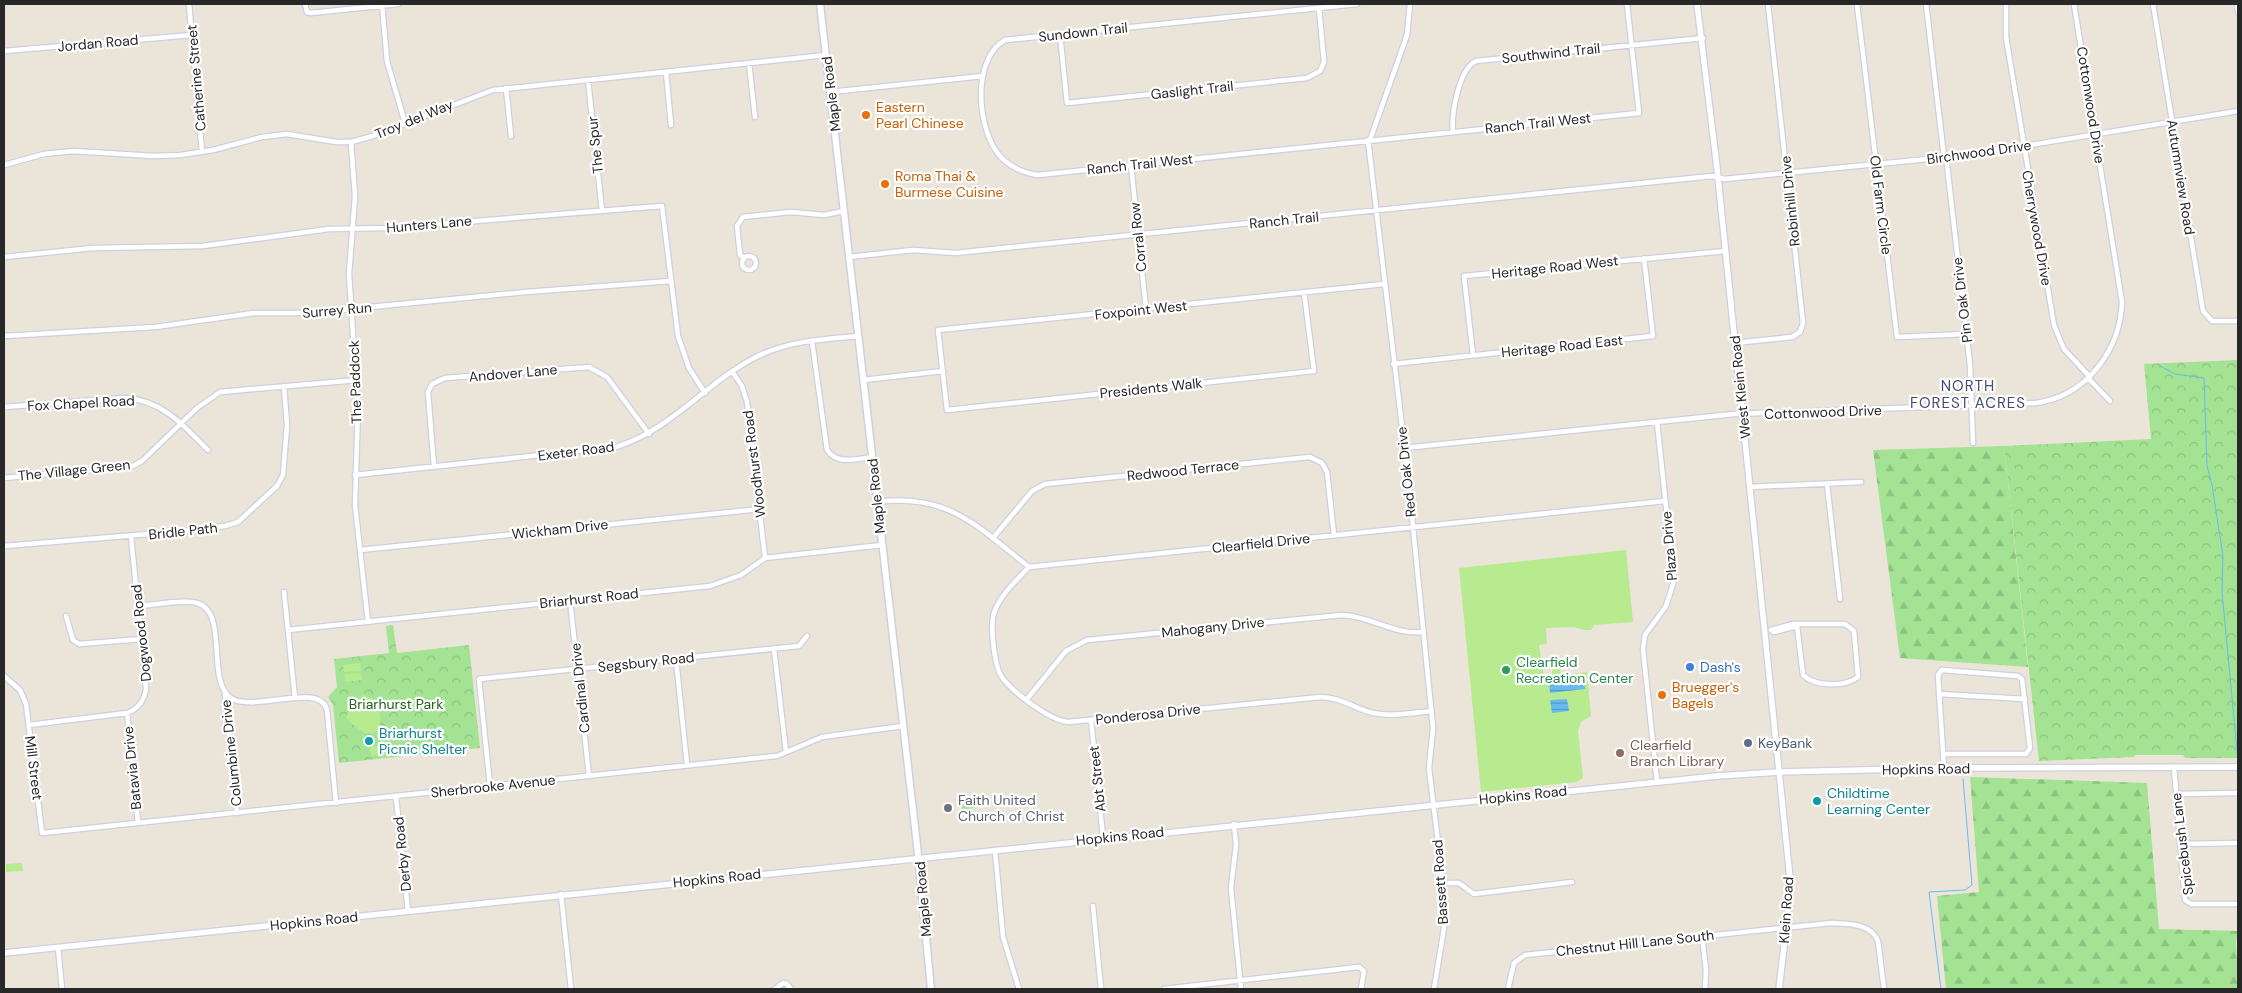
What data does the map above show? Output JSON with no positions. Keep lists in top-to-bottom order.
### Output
{
  "streets": {
    "main road": ["Maple Road"],
    "street": [
      "Sundown Trail",
      "Jordan Road",
      "Southwind Trail",
      "Catherine Street",
      "Gaslight Trail",
      "Cottonwood Drive",
      "Troy del Way",
      "Ranch Trail West",
      "The Spur",
      "Birchwood Drive",
      "Autumnview Road",
      "Robinhill Drive",
      "Old Farm Circle",
      "Ranch Trail",
      "Hunters Lane",
      "Cherrywood Drive",
      "Corral Row",
      "Heritage Road West",
      "Pin Oak Drive",
      "Surrey Run",
      "Foxpoint West",
      "Heritage Road East",
      "Andover Lane",
      "The Paddock",
      "West Klein Road",
      "Presidents Walk",
      "Fox Chapel Road",
      "Exeter Road",
      "Woodhurst Road",
      "The Village Green",
      "Redwood Terrace",
      "Red Oak Drive",
      "Wickham Drive",
      "Bridle Path",
      "Clearfield Drive",
      "Plaza Drive",
      "Briarhurst Road",
      "Mahogany Drive",
      "Dogwood Road",
      "Segsbury Road",
      "Cardinal Drive",
      "Ponderosa Drive",
      "Columbine Drive",
      "Mill Street",
      "Batavia Drive",
      "Hopkins Road",
      "Abt Street",
      "Sherbrooke Avenue",
      "Spicebush Lane",
      "Derby Road",
      "Bassett Road",
      "Klein Road",
      "Chestnut Hill Lane South"
    ]
  },
  "crossings": [
    ["Sundown Trail", "Gaslight Trail"],
    ["Sundown Trail", "Ranch Trail West"],
    ["Jordan Road", "Catherine Street"],
    ["Southwind Trail", "Ranch Trail West"],
    ["Southwind Trail", "West Klein Road"],
    ["Catherine Street", "Troy del Way"],
    ["Maple Road", "Troy del Way"],
    ["Maple Road", "Ranch Trail"],
    ["Maple Road", "Exeter Road"],
    ["Maple Road", "Briarhurst Road"],
    ["Maple Road", "Hopkins Road"],
    ["Maple Road", "Sherbrooke Avenue"],
    ["Cottonwood Drive", "Birchwood Drive"],
    ["Cottonwood Drive", "Cherrywood Drive"],
    ["Cottonwood Drive", "Pin Oak Drive"],
    ["Cottonwood Drive", "West Klein Road"],
    ["Cottonwood Drive", "Red Oak Drive"],
    ["Cottonwood Drive", "Plaza Drive"],
    ["Troy del Way", "The Spur"],
    ["Troy del Way", "The Paddock"],
    ["Ranch Trail West", "Corral Row"],
    ["Ranch Trail West", "Red Oak Drive"],
    ["The Spur", "Hunters Lane"],
    ["Birchwood Drive", "Autumnview Road"],
    ["Birchwood Drive", "Robinhill Drive"],
    ["Birchwood Drive", "Old Farm Circle"],
    ["Birchwood Drive", "Ranch Trail"],
    ["Birchwood Drive", "Cherrywood Drive"],
    ["Birchwood Drive", "Pin Oak Drive"],
    ["Birchwood Drive", "West Klein Road"],
    ["Robinhill Drive", "West Klein Road"],
    ["Old Farm Circle", "Pin Oak Drive"],
    ["Ranch Trail", "Corral Row"],
    ["Ranch Trail", "West Klein Road"],
    ["Ranch Trail", "Red Oak Drive"],
    ["Hunters Lane", "Surrey Run"],
    ["Hunters Lane", "The Paddock"],
    ["Hunters Lane", "Exeter Road"],
    ["Corral Row", "Foxpoint West"],
    ["Heritage Road West", "Heritage Road East"],
    ["Heritage Road West", "West Klein Road"],
    ["Surrey Run", "The Paddock"],
    ["Foxpoint West", "Presidents Walk"],
    ["Foxpoint West", "Red Oak Drive"],
    ["Heritage Road East", "Red Oak Drive"],
    ["Andover Lane", "Exeter Road"],
    ["The Paddock", "Exeter Road"],
    ["The Paddock", "The Village Green"],
    ["The Paddock", "Wickham Drive"],
    ["The Paddock", "Briarhurst Road"],
    ["West Klein Road", "Hopkins Road"],
    ["West Klein Road", "Klein Road"],
    ["Fox Chapel Road", "The Village Green"],
    ["Exeter Road", "Woodhurst Road"],
    ["Woodhurst Road", "Wickham Drive"],
    ["Woodhurst Road", "Briarhurst Road"],
    ["The Village Green", "Bridle Path"],
    ["Redwood Terrace", "Clearfield Drive"],
    ["Red Oak Drive", "Clearfield Drive"],
    ["Red Oak Drive", "Mahogany Drive"],
    ["Red Oak Drive", "Ponderosa Drive"],
    ["Red Oak Drive", "Hopkins Road"],
    ["Red Oak Drive", "Bassett Road"],
    ["Bridle Path", "Dogwood Road"],
    ["Clearfield Drive", "Plaza Drive"],
    ["Clearfield Drive", "Ponderosa Drive"],
    ["Plaza Drive", "Hopkins Road"],
    ["Briarhurst Road", "Cardinal Drive"],
    ["Mahogany Drive", "Ponderosa Drive"],
    ["Dogwood Road", "Columbine Drive"],
    ["Dogwood Road", "Batavia Drive"],
    ["Segsbury Road", "Cardinal Drive"],
    ["Segsbury Road", "Sherbrooke Avenue"],
    ["Cardinal Drive", "Sherbrooke Avenue"],
    ["Ponderosa Drive", "Abt Street"],
    ["Columbine Drive", "Sherbrooke Avenue"],
    ["Mill Street", "Sherbrooke Avenue"],
    ["Batavia Drive", "Sherbrooke Avenue"],
    ["Hopkins Road", "Abt Street"],
    ["Hopkins Road", "Spicebush Lane"],
    ["Hopkins Road", "Derby Road"],
    ["Hopkins Road", "Bassett Road"],
    ["Hopkins Road", "Klein Road"],
    ["Sherbrooke Avenue", "Derby Road"],
    ["Klein Road", "Chestnut Hill Lane South"]
  ],
  "districts": ["NORTH FOREST ACRES"],
  "parks": ["Briarhurst Park"],
  "places": [
    "Eastern Pearl Chinese",
    "Roma Thai & Burmese Cuisine",
    "Dash's",
    "Clearfield Recreation Center",
    "Bruegger's Bagels",
    "Briarhurst Picnic Shelter",
    "KeyBank",
    "Clearfield Branch Library",
    "Childtime Learning Center",
    "Faith United Church of Christ"
  ]
}
